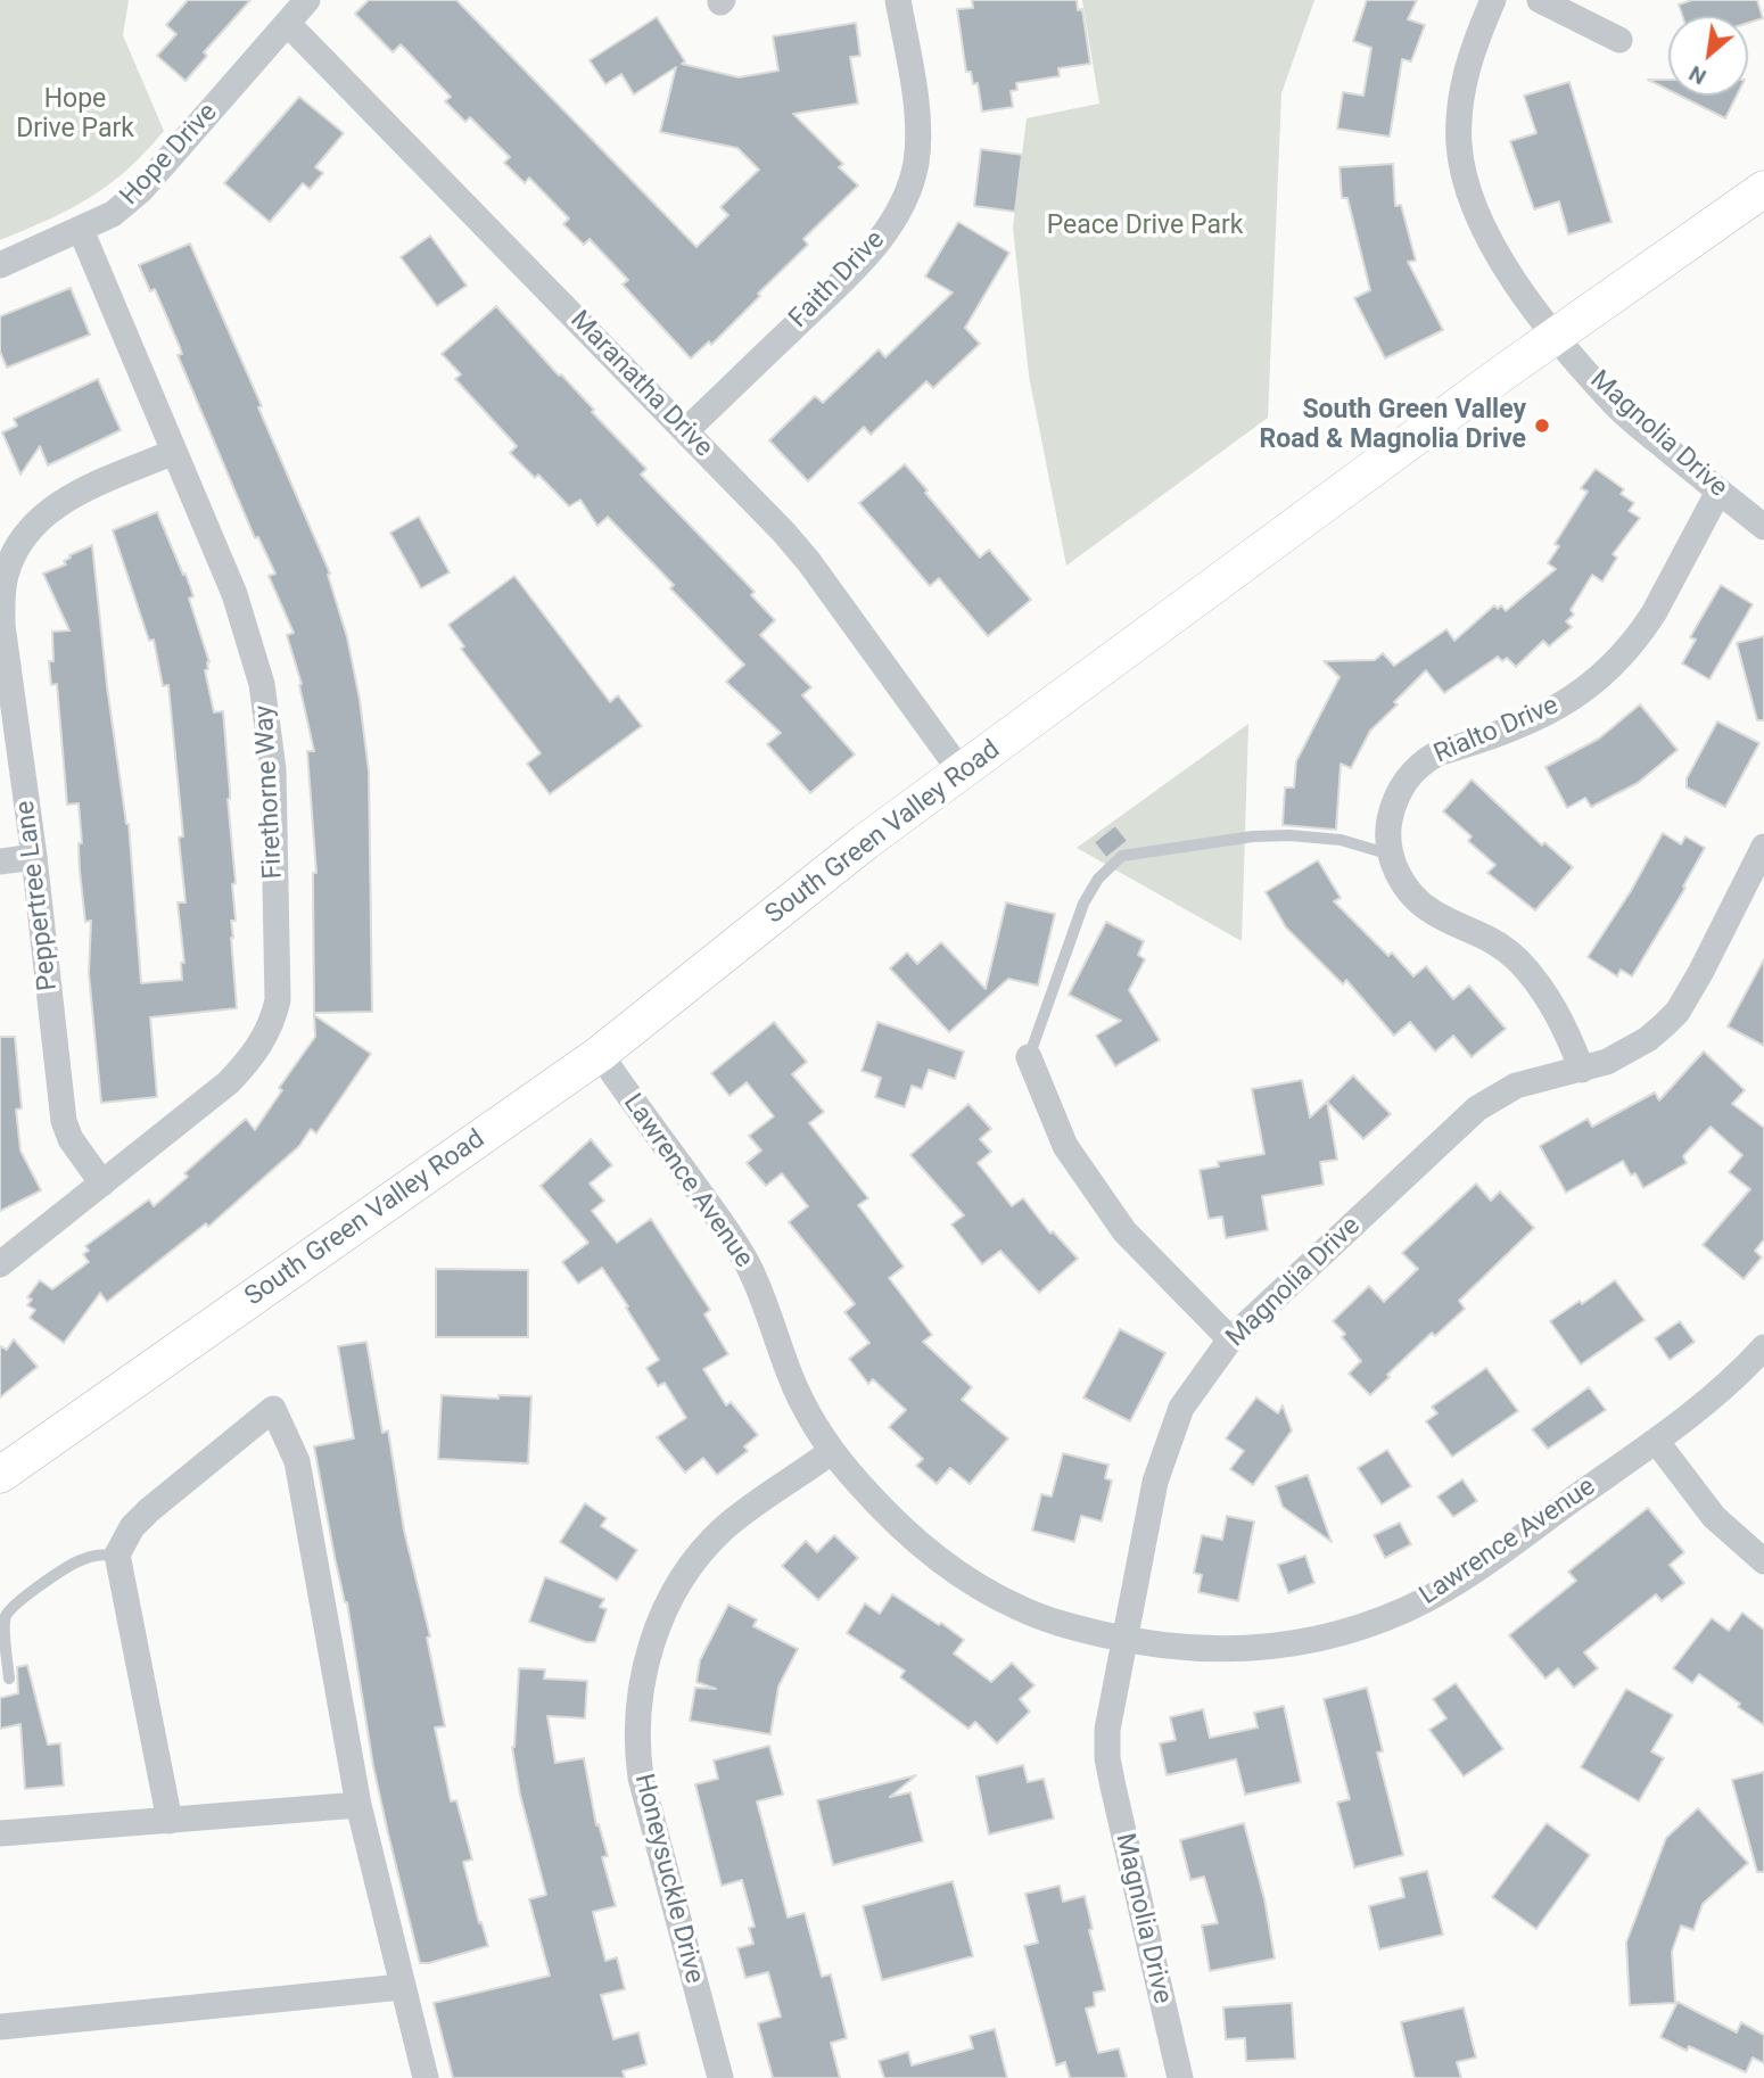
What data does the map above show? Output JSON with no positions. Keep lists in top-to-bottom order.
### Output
{
  "streets": {
    "main road": ["South Green Valley Road"],
    "street": [
      "Hope Drive",
      "Faith Drive",
      "Maranatha Drive",
      "Magnolia Drive",
      "Rialto Drive",
      "Firethorne Way",
      "Peppertree Lane",
      "Lawrence Avenue",
      "Honeysuckle Drive"
    ]
  },
  "crossings": [
    ["Hope Drive", "Maranatha Drive"],
    ["Hope Drive", "Firethorne Way"],
    ["Faith Drive", "Maranatha Drive"],
    ["Maranatha Drive", "South Green Valley Road"],
    ["Magnolia Drive", "Rialto Drive"],
    ["Magnolia Drive", "South Green Valley Road"],
    ["Magnolia Drive", "Lawrence Avenue"],
    ["Firethorne Way", "Peppertree Lane"],
    ["South Green Valley Road", "Lawrence Avenue"],
    ["Lawrence Avenue", "Honeysuckle Drive"]
  ],
  "parks": ["Hope Drive Park", "Peace Drive Park"],
  "places": ["South Green Valley Road & Magnolia Drive"],
  "north": "bottom left"
}
